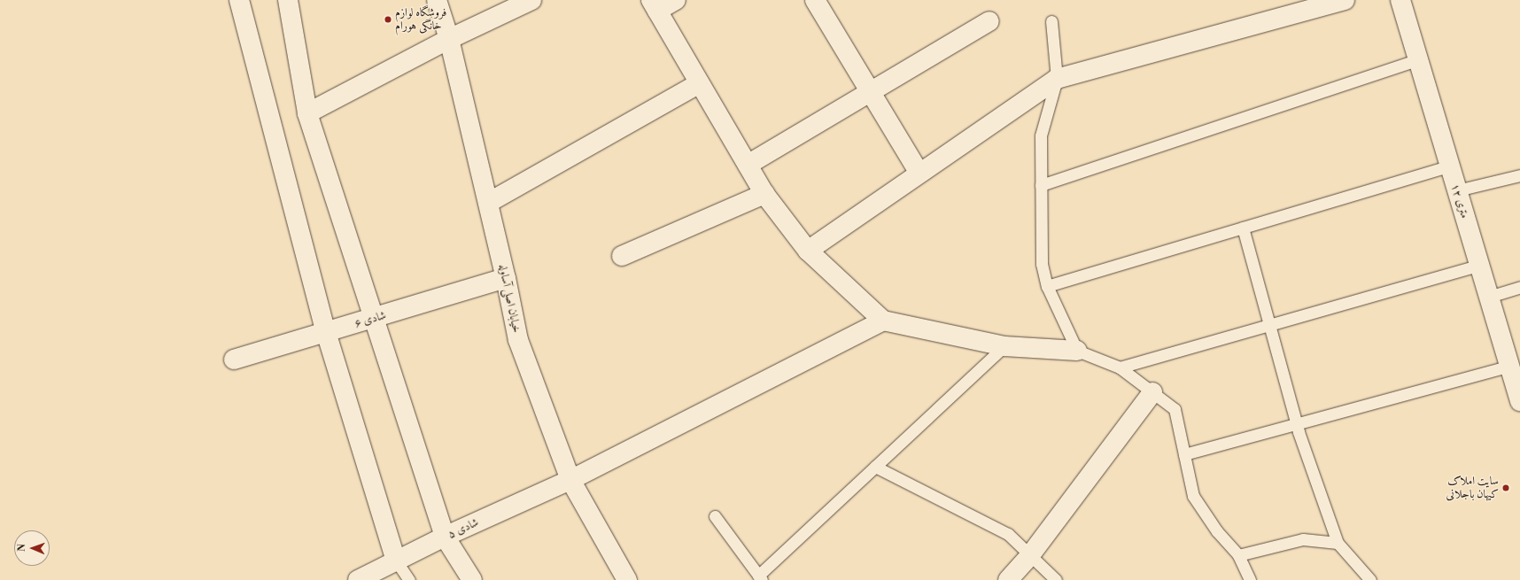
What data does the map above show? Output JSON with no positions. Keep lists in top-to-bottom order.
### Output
{
  "streets": {
    "street": [
      "۱۲ متری",
      "خیابان اصلی آساوله",
      "شادی ۶",
      "شادی ۵"
    ]
  },
  "crossings": [
    ["خیابان اصلی آساوله", "شادی ۶"],
    ["خیابان اصلی آساوله", "شادی ۵"]
  ],
  "places": ["فروشگاه لوازم خانگی هورام", "سایت املاک کیهان باجلانی"],
  "north": "left"
}
